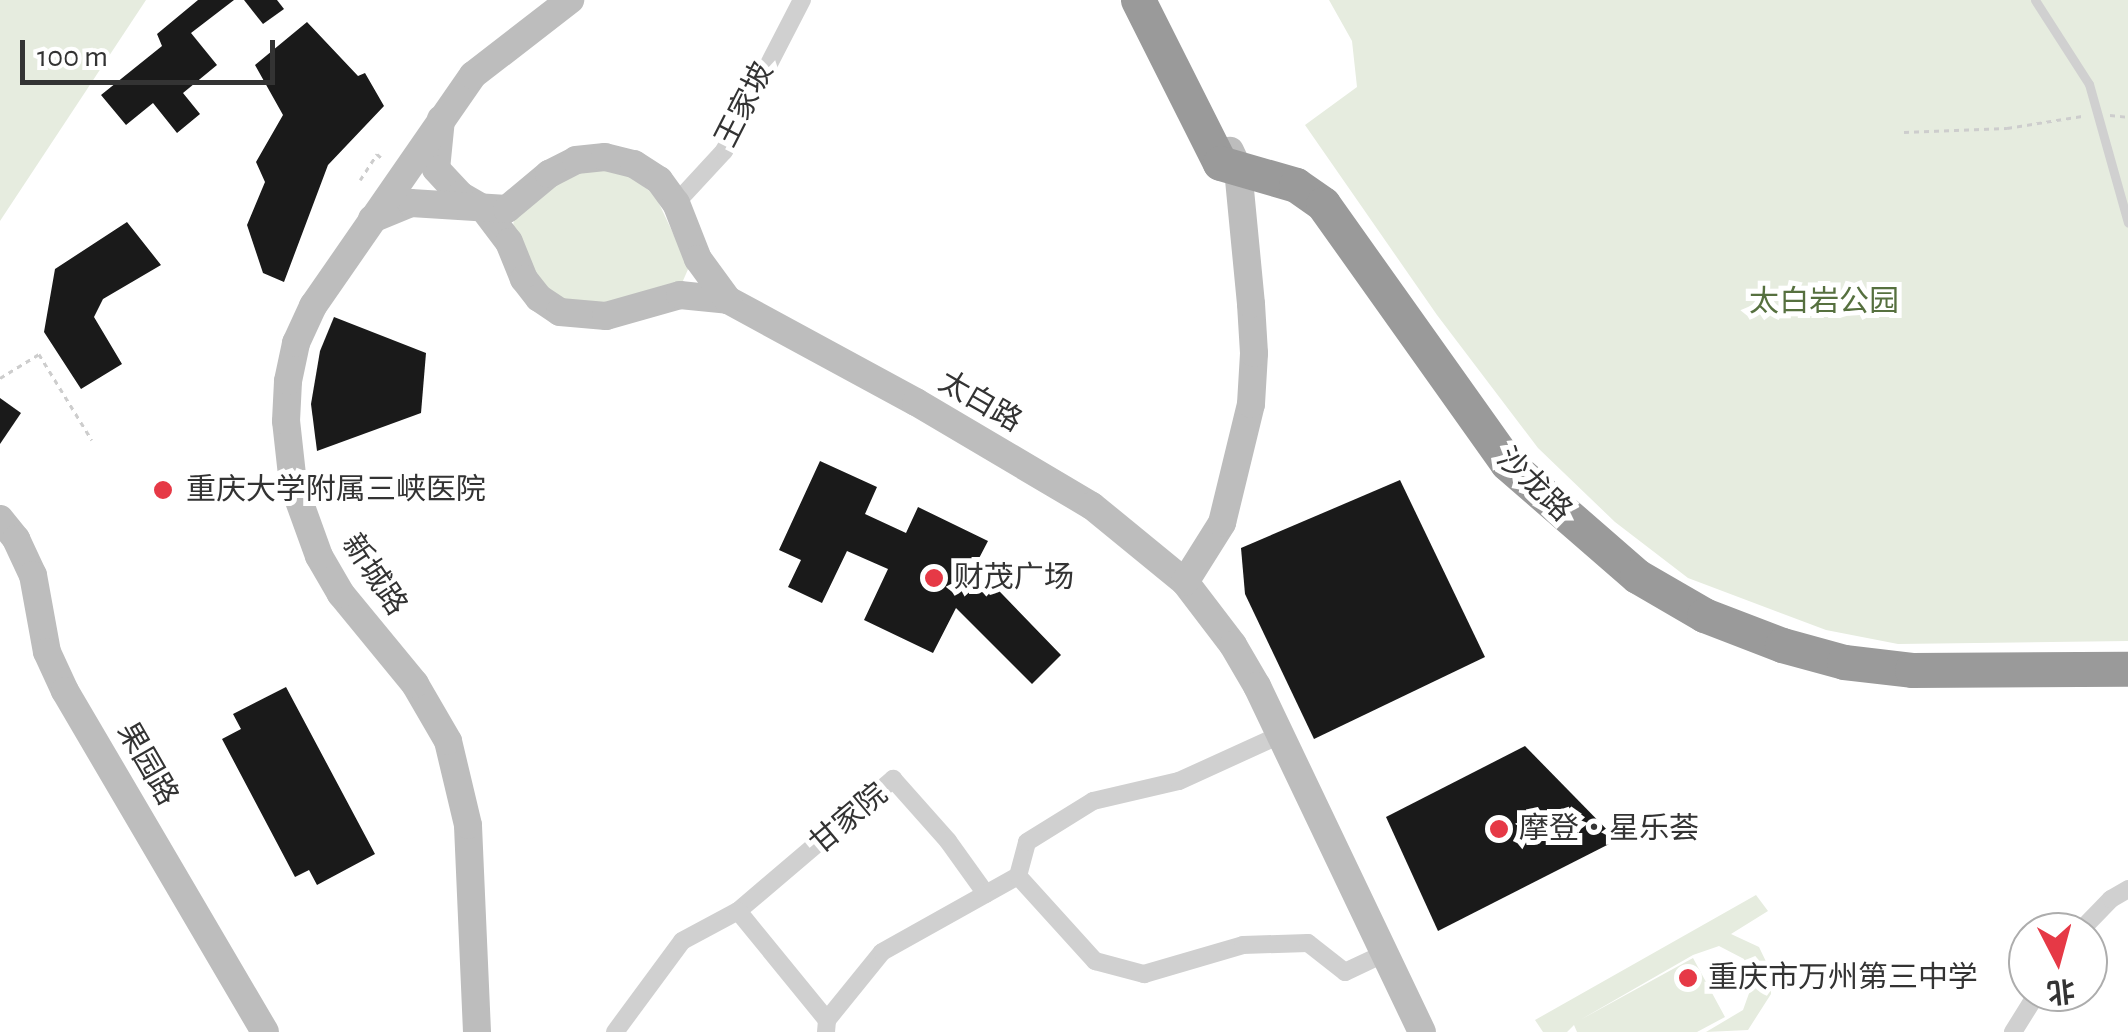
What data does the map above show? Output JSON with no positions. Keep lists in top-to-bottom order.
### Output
{
  "streets": {
    "highway": ["沙龙路"],
    "main road": ["太白路", "新城路", "果园路"],
    "street": ["王家坡", "甘家院"]
  },
  "crossings": [
    ["王家坡", "太白路"],
    ["太白路", "新城路"]
  ],
  "parks": ["太白岩公园"],
  "places": [
    "重庆大学附属三峡医院",
    "财茂广场",
    "摩登・星乐荟",
    "重庆市万州第三中学"
  ],
  "scale_bar": "100 m",
  "north": "bottom"
}
